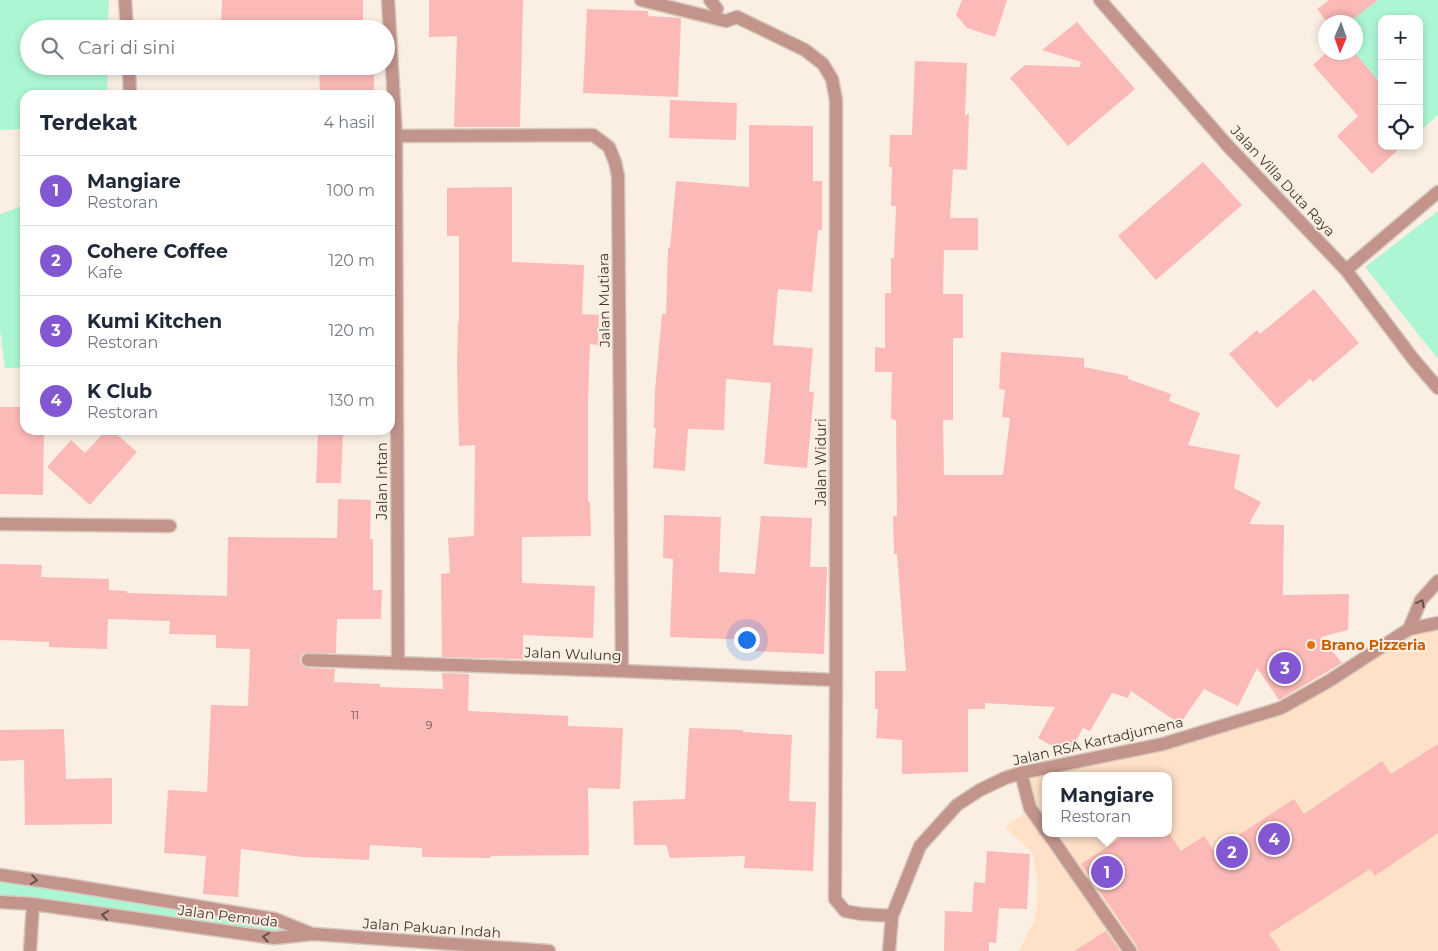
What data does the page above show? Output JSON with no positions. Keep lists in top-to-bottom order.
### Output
{
  "streets": {
    "street": [
      "Jalan Villa Duta Raya",
      "Jalan Mutiara",
      "Jalan Widuri",
      "Jalan Intan",
      "Jalan Wulung",
      "Jalan RSA Kartadjumena",
      "Jalan Pemuda",
      "Jalan Pakuan Indah"
    ]
  },
  "crossings": [
    ["Jalan Mutiara", "Jalan Intan"],
    ["Jalan Mutiara", "Jalan Wulung"],
    ["Jalan Widuri", "Jalan Wulung"],
    ["Jalan Widuri", "Jalan RSA Kartadjumena"],
    ["Jalan Intan", "Jalan Wulung"],
    ["Jalan Pemuda", "Jalan Pakuan Indah"]
  ],
  "places": ["Brano Pizzeria"],
  "house_numbers": ["11", "9"],
  "north": "bottom",
  "page": {
    "map_buttons": ["+", "−"],
    "search": "Cari di sini",
    "heading": ["Terdekat", "4 hasil"],
    "list": [
      {
        "mark": "1",
        "name": "Mangiare",
        "note": "Restoran",
        "value": "100 m"
      },
      {
        "mark": "2",
        "name": "Cohere Coffee",
        "note": "Kafe",
        "value": "120 m"
      },
      {
        "mark": "3",
        "name": "Kumi Kitchen",
        "note": "Restoran",
        "value": "120 m"
      },
      {
        "mark": "4",
        "name": "K Club",
        "note": "Restoran",
        "value": "130 m"
      }
    ],
    "pins": [
      "3",
      "4",
      "2",
      "1"
    ],
    "popup": ["Mangiare", "Restoran"]
  }
}
